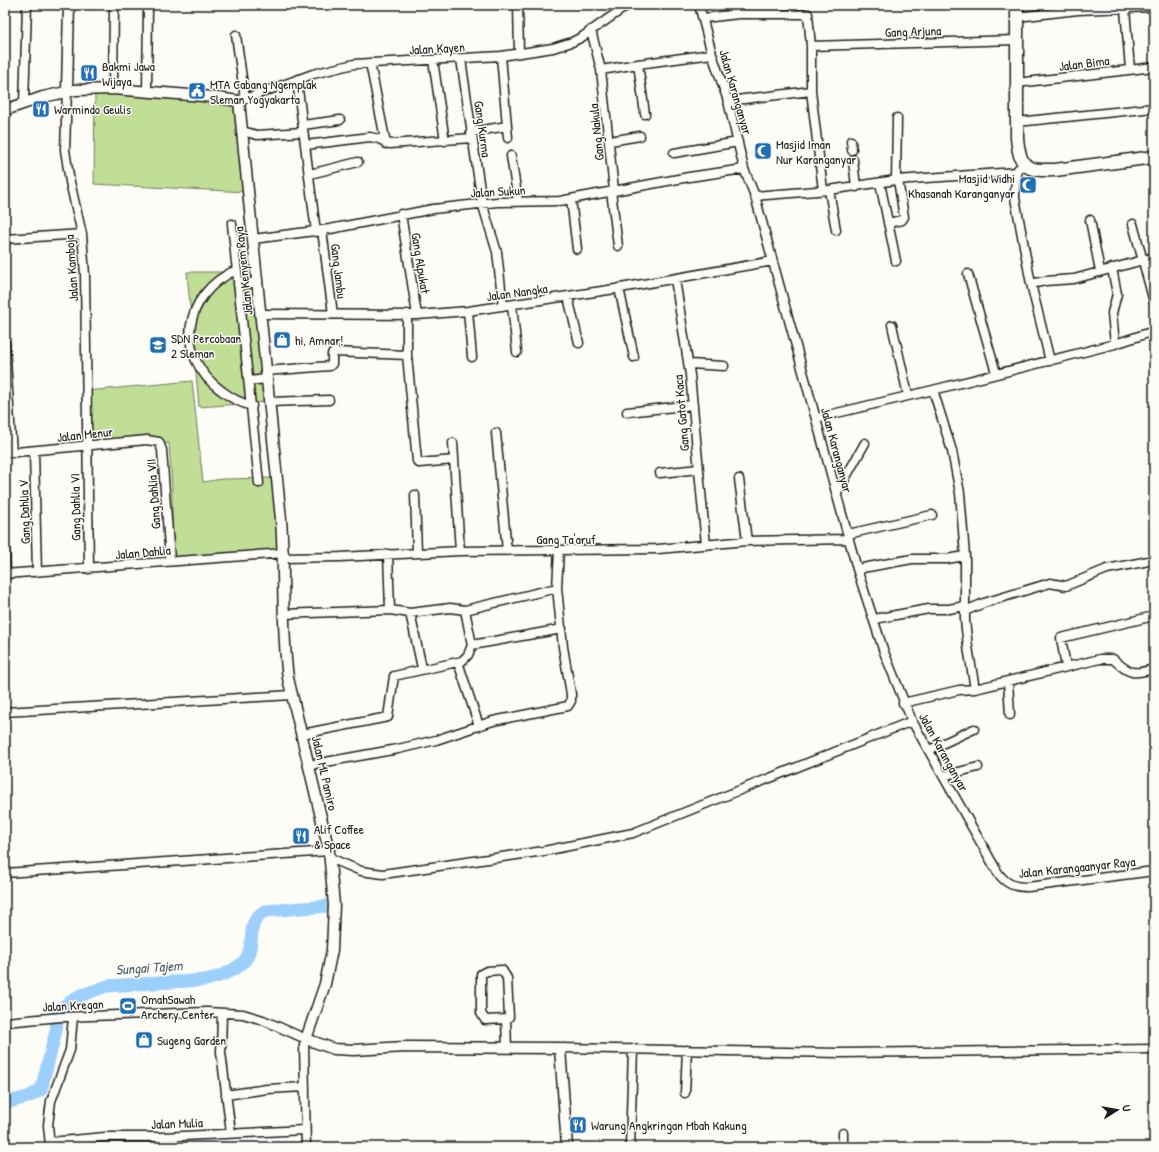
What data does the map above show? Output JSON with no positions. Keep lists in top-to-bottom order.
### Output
{
  "streets": {
    "street": [
      "Gang Arjuna",
      "Jalan Kayen",
      "Jalan Bima",
      "Jalan Karanganyar",
      "Gang Kurma",
      "Gang Nakula",
      "Jalan Sukun",
      "Gang Alpukat",
      "Jalan Kamboja",
      "Jalan Kenyem Raya",
      "Gang Jambu",
      "Jalan Nangka",
      "Gang Gatot Kaca",
      "Jalan Menur",
      "Gang Dahlia VII",
      "Gang Dahlia VI",
      "Gang Dahlia V",
      "Gang Ta'aruf",
      "Jalan Dahlia",
      "Jalan ML Pamiro",
      "Jalan Karangaanyar Raya",
      "Jalan Kregan",
      "Jalan Mulia"
    ]
  },
  "crossings": [
    ["Jalan Kayen", "Gang Kurma"],
    ["Jalan Kayen", "Gang Nakula"],
    ["Jalan Kayen", "Jalan Kenyem Raya"],
    ["Jalan Kayen", "Gang Jambu"],
    ["Jalan Karanganyar", "Jalan Sukun"],
    ["Jalan Karanganyar", "Jalan Nangka"],
    ["Jalan Karanganyar", "Gang Ta'aruf"],
    ["Jalan Karanganyar", "Jalan Karangaanyar Raya"],
    ["Gang Kurma", "Jalan Sukun"],
    ["Gang Kurma", "Jalan Nangka"],
    ["Gang Nakula", "Jalan Sukun"],
    ["Jalan Sukun", "Gang Alpukat"],
    ["Jalan Sukun", "Jalan Kenyem Raya"],
    ["Jalan Sukun", "Gang Jambu"],
    ["Gang Alpukat", "Jalan Nangka"],
    ["Jalan Kamboja", "Jalan Menur"],
    ["Jalan Kamboja", "Gang Dahlia VI"],
    ["Jalan Kenyem Raya", "Jalan Nangka"],
    ["Jalan Kenyem Raya", "Gang Ta'aruf"],
    ["Jalan Kenyem Raya", "Jalan Dahlia"],
    ["Jalan Kenyem Raya", "Jalan ML Pamiro"],
    ["Gang Jambu", "Jalan Nangka"],
    ["Jalan Nangka", "Gang Gatot Kaca"],
    ["Gang Gatot Kaca", "Gang Ta'aruf"],
    ["Jalan Menur", "Gang Dahlia VII"],
    ["Jalan Menur", "Gang Dahlia VI"],
    ["Jalan Menur", "Gang Dahlia V"],
    ["Gang Dahlia VII", "Jalan Dahlia"],
    ["Gang Dahlia VI", "Jalan Dahlia"],
    ["Gang Dahlia V", "Jalan Dahlia"],
    ["Gang Ta'aruf", "Jalan Dahlia"],
    ["Gang Ta'aruf", "Jalan ML Pamiro"],
    ["Jalan Dahlia", "Jalan ML Pamiro"],
    ["Jalan ML Pamiro", "Jalan Kregan"]
  ],
  "water": ["Sungai Tajem"],
  "places": {
    "restaurant": [
      "Bakmi Jawa Wijaya",
      "Warmindo Geulis",
      "Alif Coffee & Space",
      "Warung Angkringan Mbah Kakung"
    ],
    "public building": ["MTA Cabang Ngemplak Sleman Yogyakarta"],
    "mosque": ["Masjid Iman Nur Karanganyar", "Masjid Widhi Khasanah Karanganyar"],
    "shop": ["hi, Amnar!", "Sugeng Garden"],
    "school or university": ["SDN Percobaan 2 Sleman"],
    "sports": ["OmahSawah Archery Center"]
  },
  "north": "right"
}
